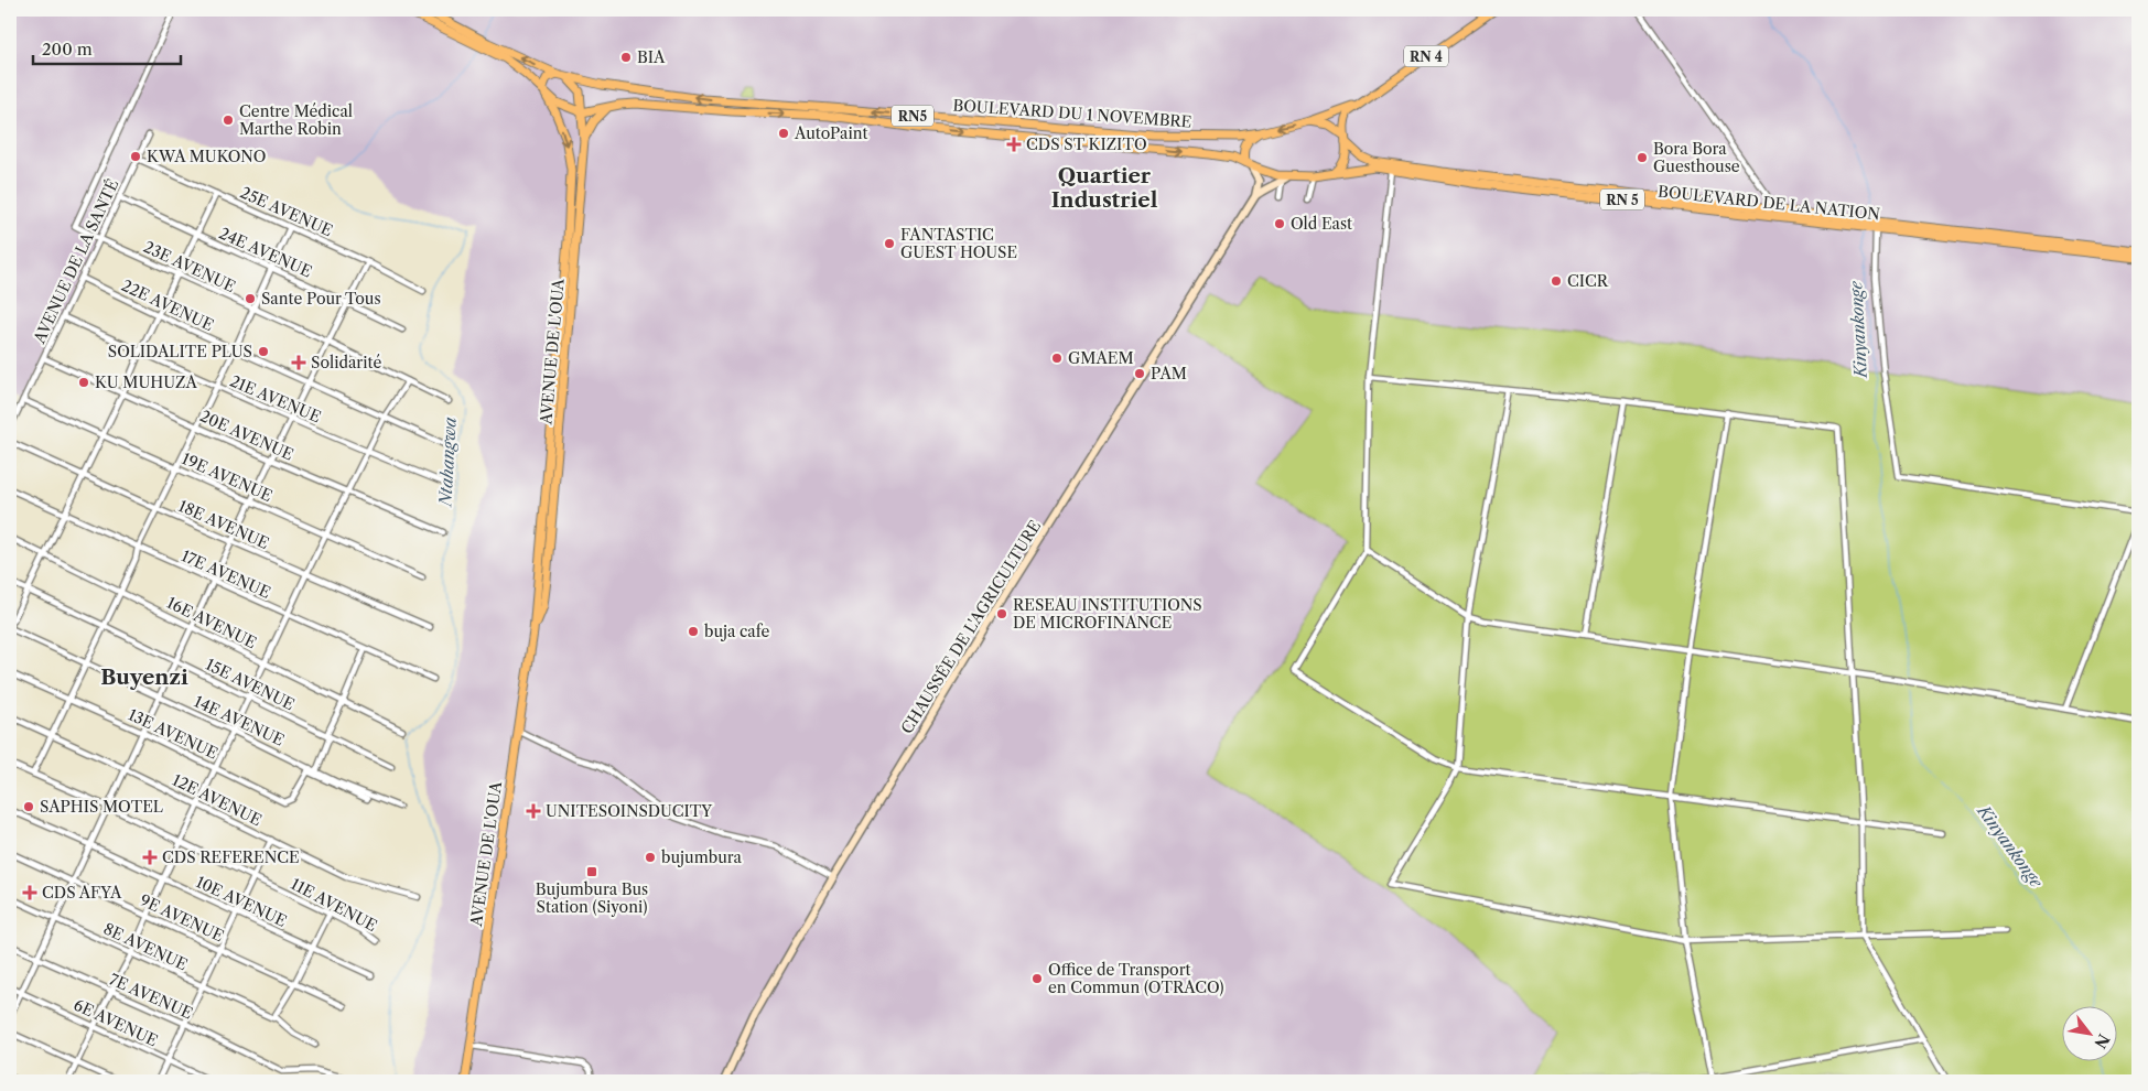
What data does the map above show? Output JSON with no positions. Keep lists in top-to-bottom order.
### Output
{
  "streets": {
    "main road": [
      "RN 4",
      "BOULEVARD DU 1 NOVEMBRE",
      "RN5",
      "RN 5",
      "BOULEVARD DE LA NATION",
      "AVENUE DE L'OUA"
    ],
    "street": [
      "25E AVENUE",
      "24E AVENUE",
      "AVENUE DE LA SANTÉ",
      "23E AVENUE",
      "22E AVENUE",
      "21E AVENUE",
      "20E AVENUE",
      "19E AVENUE",
      "18E AVENUE",
      "17E AVENUE",
      "16E AVENUE",
      "CHAUSSÉE DE L'AGRICULTURE",
      "15E AVENUE",
      "14E AVENUE",
      "13E AVENUE",
      "12E AVENUE",
      "10E AVENUE",
      "11E AVENUE",
      "9E AVENUE",
      "8E AVENUE",
      "7E AVENUE",
      "6E AVENUE"
    ]
  },
  "crossings": [
    ["RN 4", "BOULEVARD DU 1 NOVEMBRE"],
    ["RN 4", "BOULEVARD DE LA NATION"],
    ["BOULEVARD DU 1 NOVEMBRE", "RN5"],
    ["BOULEVARD DU 1 NOVEMBRE", "BOULEVARD DE LA NATION"],
    ["BOULEVARD DU 1 NOVEMBRE", "AVENUE DE L'OUA"],
    ["BOULEVARD DU 1 NOVEMBRE", "CHAUSSÉE DE L'AGRICULTURE"],
    ["25E AVENUE", "AVENUE DE LA SANTÉ"],
    ["24E AVENUE", "AVENUE DE LA SANTÉ"],
    ["AVENUE DE LA SANTÉ", "23E AVENUE"],
    ["AVENUE DE LA SANTÉ", "22E AVENUE"],
    ["AVENUE DE LA SANTÉ", "21E AVENUE"],
    ["AVENUE DE LA SANTÉ", "20E AVENUE"],
    ["AVENUE DE LA SANTÉ", "19E AVENUE"],
    ["14E AVENUE", "13E AVENUE"]
  ],
  "districts": ["Quartier Industriel", "Buyenzi"],
  "water": ["Kinyankonge", "Ntahangwa"],
  "places": {
    "other": [
      "BIA",
      "Centre Médical Marthe Robin",
      "AutoPaint",
      "KWA MUKONO",
      "Bora Bora Guesthouse",
      "Old East",
      "FANTASTIC GUEST HOUSE",
      "CICR",
      "Sante Pour Tous",
      "SOLIDALITE PLUS",
      "GMAEM",
      "PAM",
      "KU MUHUZA",
      "RESEAU INSTITUTIONS DE MICROFINANCE",
      "buja cafe",
      "SAPHIS MOTEL",
      "bujumbura",
      "Office de Transport en Commun (OTRACO)"
    ],
    "health": [
      "CDS ST KIZITO",
      "Solidarité",
      "UNITESOINSDUCITY",
      "CDS REFERENCE",
      "CDS AFYA"
    ],
    "transit": ["Bujumbura Bus Station (Siyoni)"]
  },
  "scale_bar": "200 m",
  "north": "bottom right"
}
